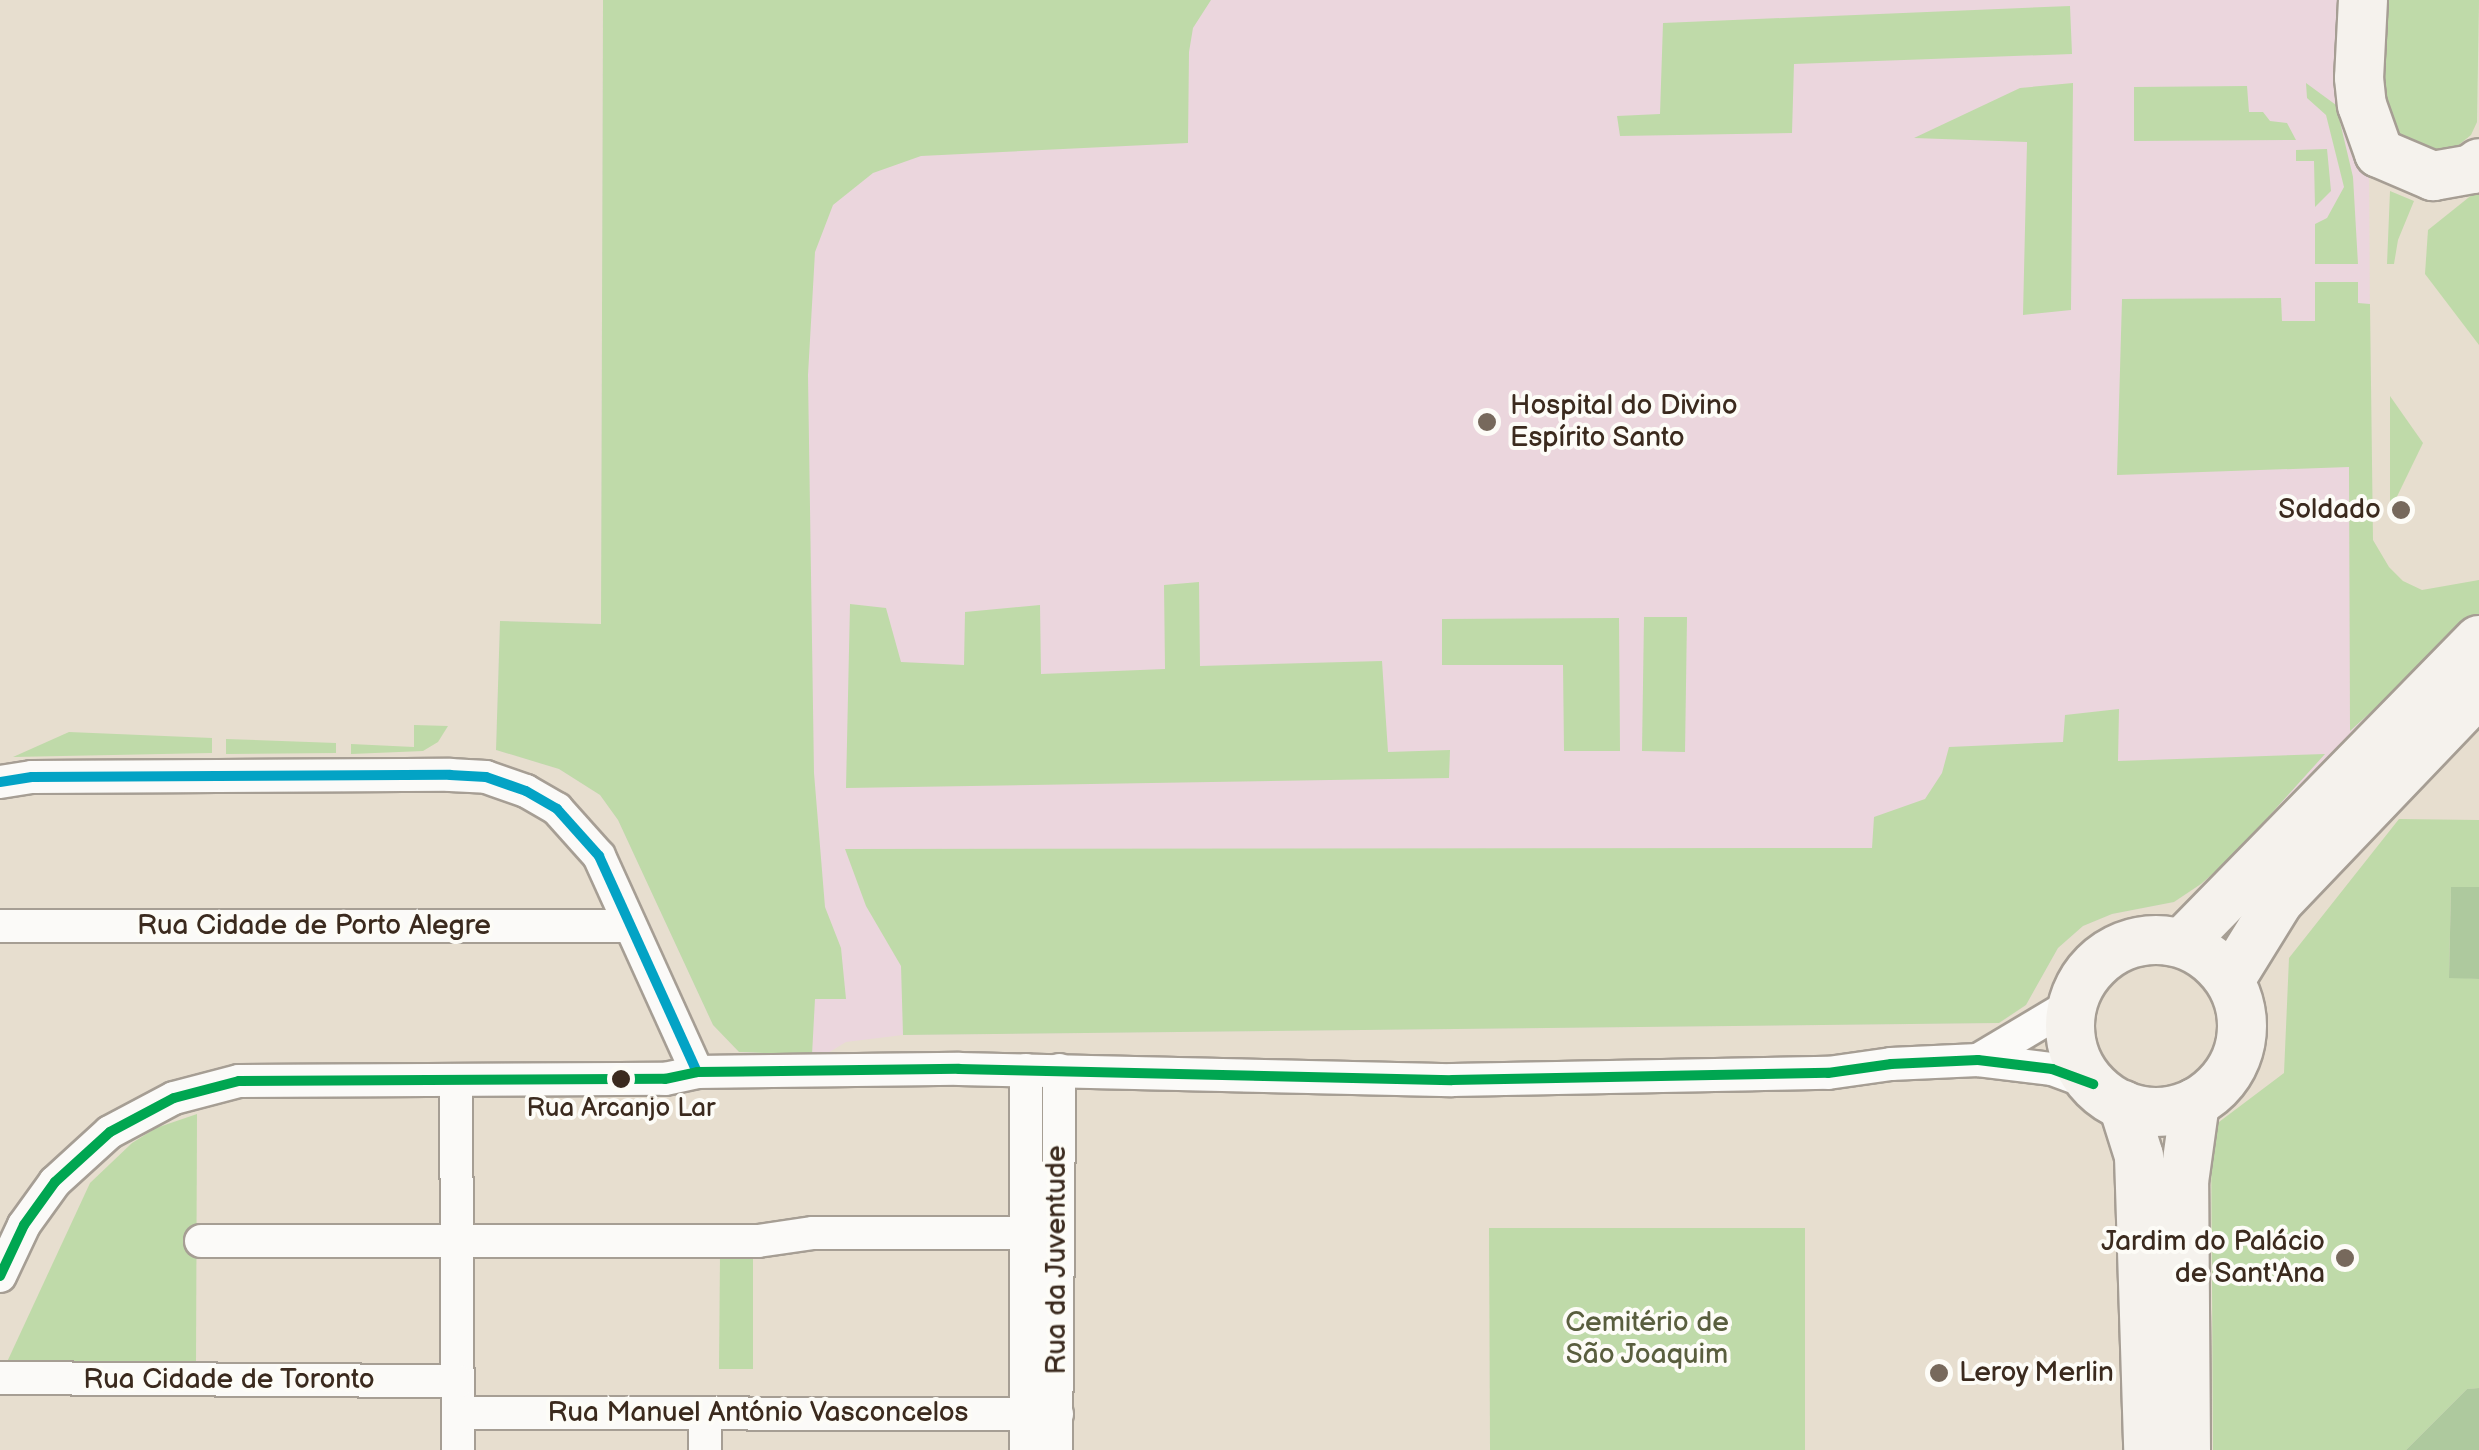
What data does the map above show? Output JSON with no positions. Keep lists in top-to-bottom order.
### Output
{
  "streets": {
    "street": [
      "Rua Cidade de Porto Alegre",
      "Rua da Juventude",
      "Rua Cidade de Toronto",
      "Rua Manuel António Vasconcelos"
    ]
  },
  "crossings": [
    ["Rua da Juventude", "Rua Manuel António Vasconcelos"],
    ["Rua Cidade de Toronto", "Rua Manuel António Vasconcelos"]
  ],
  "parks": ["Cemitério de São Joaquim"],
  "places": [
    "Hospital do Divino Espírito Santo",
    "Soldado",
    "Rua Arcanjo Lar",
    "Jardim do Palácio de Sant'Ana",
    "Leroy Merlin"
  ]
}
